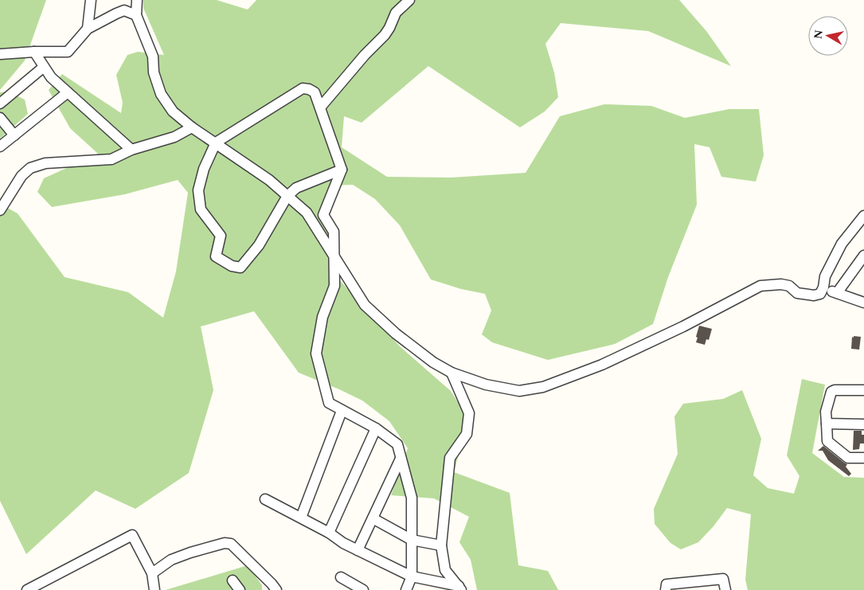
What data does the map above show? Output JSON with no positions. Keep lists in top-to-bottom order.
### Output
{
  "north": "left"
}
